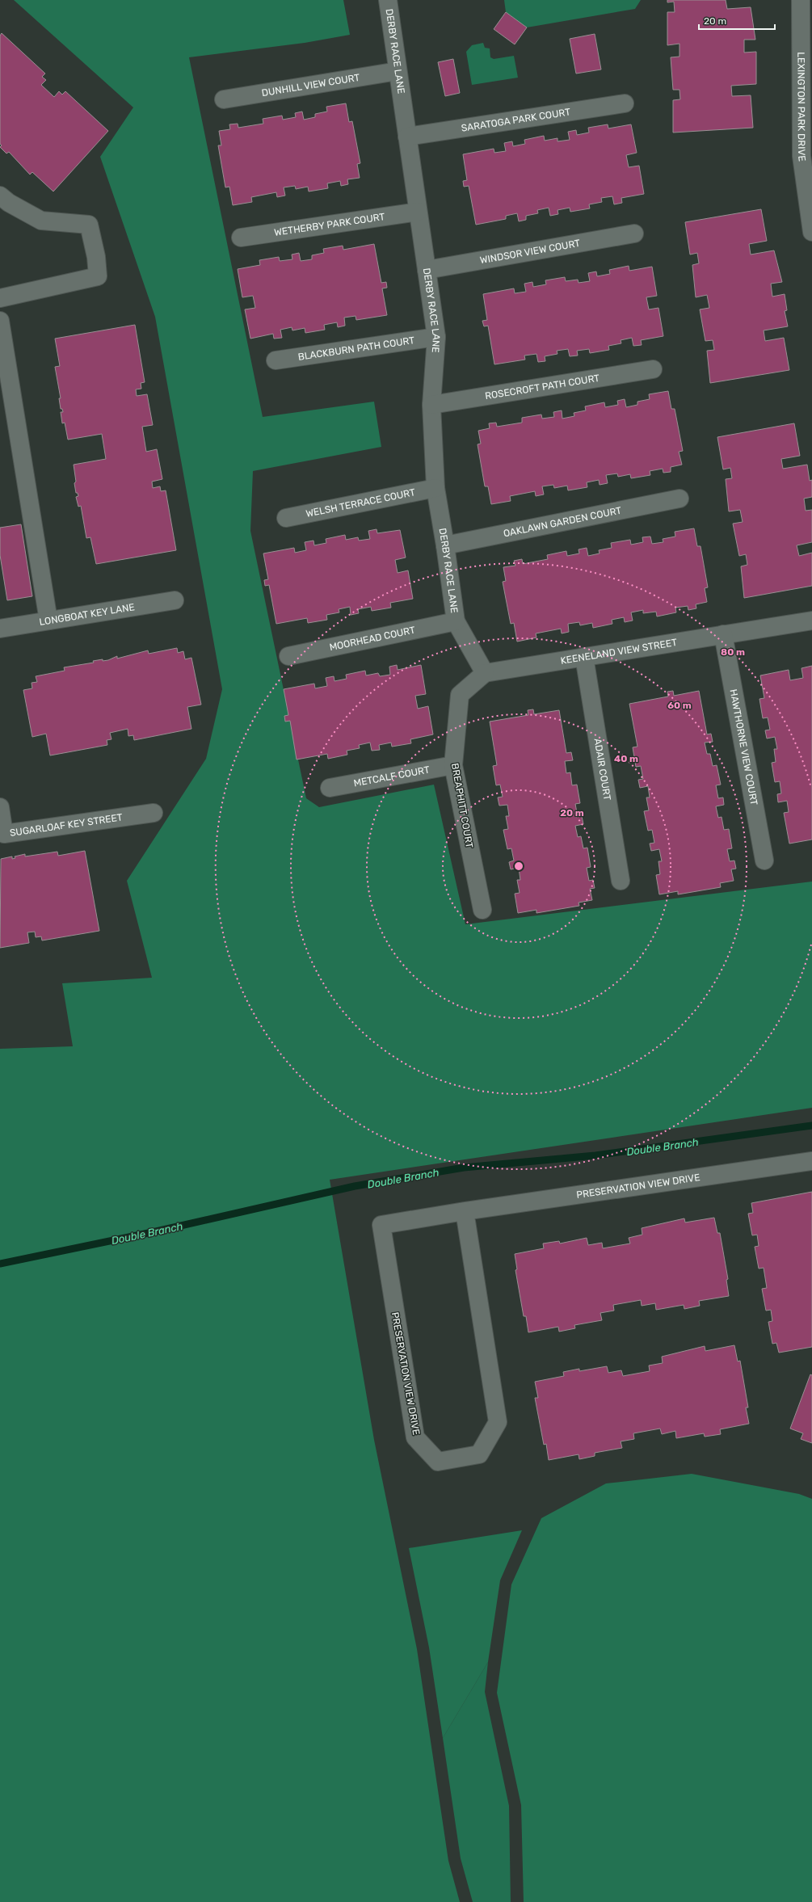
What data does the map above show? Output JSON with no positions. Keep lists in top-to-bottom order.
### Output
{
  "streets": {
    "street": [
      "DERBY RACE LANE",
      "DUNHILL VIEW COURT",
      "LEXINGTON PARK DRIVE",
      "SARATOGA PARK COURT",
      "WETHERBY PARK COURT",
      "WINDSOR VIEW COURT",
      "BLACKBURN PATH COURT",
      "ROSECROFT PATH COURT",
      "WELSH TERRACE COURT",
      "OAKLAWN GARDEN COURT",
      "LONGBOAT KEY LANE",
      "MOORHEAD COURT",
      "KEENELAND VIEW STREET",
      "HAWTHORNE VIEW COURT",
      "ADAIR COURT",
      "METCALF COURT",
      "BREAPHITT COURT",
      "SUGARLOAF KEY STREET",
      "PRESERVATION VIEW DRIVE"
    ]
  },
  "crossings": [
    ["DERBY RACE LANE", "DUNHILL VIEW COURT"],
    ["DERBY RACE LANE", "SARATOGA PARK COURT"],
    ["DERBY RACE LANE", "WETHERBY PARK COURT"],
    ["DERBY RACE LANE", "WINDSOR VIEW COURT"],
    ["DERBY RACE LANE", "BLACKBURN PATH COURT"],
    ["DERBY RACE LANE", "ROSECROFT PATH COURT"],
    ["DERBY RACE LANE", "WELSH TERRACE COURT"],
    ["DERBY RACE LANE", "OAKLAWN GARDEN COURT"],
    ["DERBY RACE LANE", "MOORHEAD COURT"],
    ["KEENELAND VIEW STREET", "HAWTHORNE VIEW COURT"],
    ["KEENELAND VIEW STREET", "ADAIR COURT"],
    ["KEENELAND VIEW STREET", "BREAPHITT COURT"],
    ["METCALF COURT", "BREAPHITT COURT"]
  ],
  "water": ["Double Branch"],
  "scale_bar": "20 m",
  "rings": [
    "80 m",
    "60 m",
    "40 m",
    "20 m"
  ]
}
